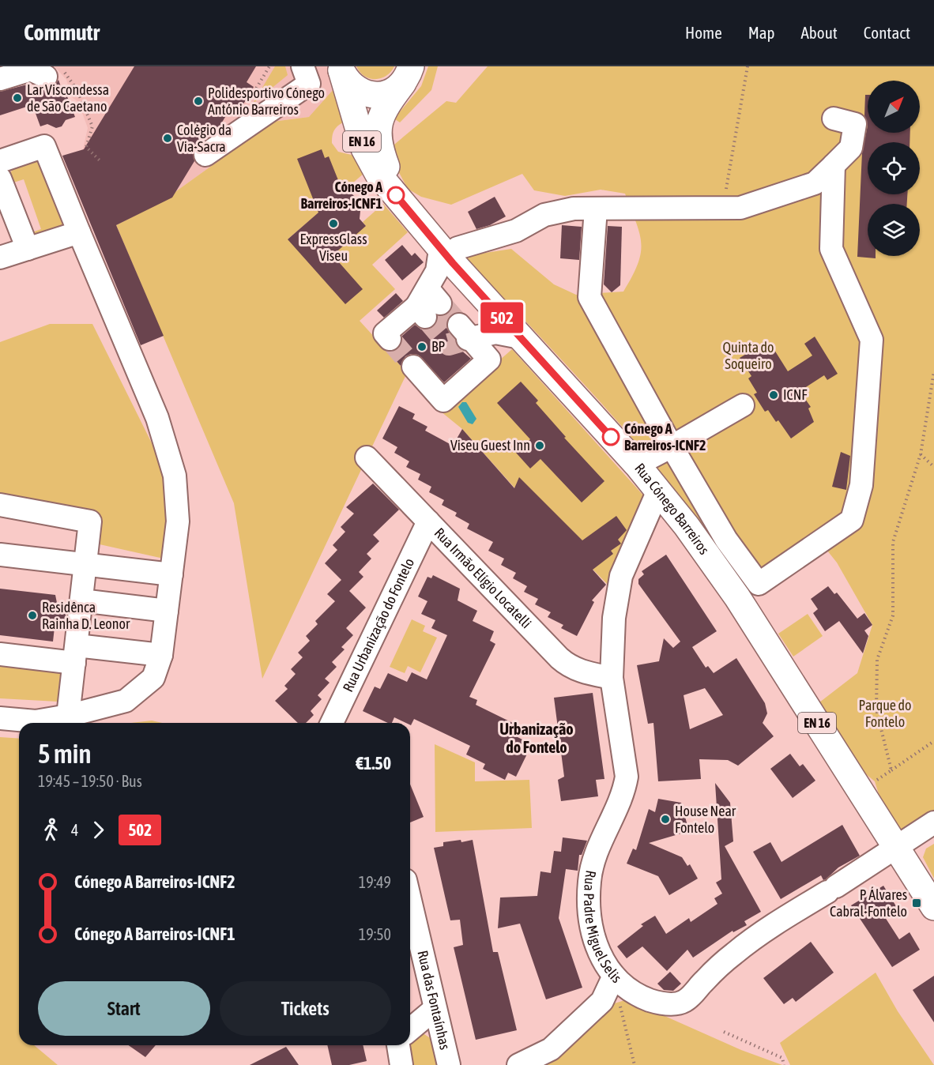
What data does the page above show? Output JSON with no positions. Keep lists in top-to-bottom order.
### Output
{
  "streets": {
    "main road": ["EN 16", "Rua Cónego Barreiros"],
    "street": [
      "Rua Irmão Elígio Locatelli",
      "Rua Urbanização do Fontelo",
      "Rua Padre Miguel Selis",
      "Rua das Fontaínhas"
    ]
  },
  "crossings": [
    ["EN 16", "Rua Cónego Barreiros"],
    ["EN 16", "Rua Padre Miguel Selis"],
    ["Rua Cónego Barreiros", "Rua Padre Miguel Selis"],
    ["Rua Irmão Elígio Locatelli", "Rua Urbanização do Fontelo"],
    ["Rua Irmão Elígio Locatelli", "Rua Padre Miguel Selis"]
  ],
  "districts": ["Urbanização do Fontelo"],
  "parks": ["Quinta do Soqueiro", "Parque do Fontelo"],
  "places": {
    "other": [
      "Lar Viscondessa de São Caetano",
      "Polidesportivo Cónego António Barreiros",
      "Colégio da Via-Sacra",
      "Cónego A Barreiros-ICNF1",
      "ExpressGlass Viseu",
      "BP",
      "ICNF",
      "Cónego A Barreiros-ICNF2",
      "Viseu Guest Inn",
      "Residênca Rainha D. Leonor",
      "House Near Fontelo"
    ],
    "transit": ["P Álvares Cabral-Fontelo"]
  },
  "lines": ["bus line 502"],
  "north": "top right",
  "page": {
    "header": "Commutr",
    "nav": [
      "Home",
      "Map",
      "About",
      "Contact"
    ],
    "on_map": "502",
    "heading": ["5 min", "19:45 – 19:50 · Bus", "€1.50"],
    "legs": ["4", "502"],
    "list": [
      {
        "name": "Cónego A Barreiros-ICNF2",
        "value": "19:49"
      },
      {
        "name": "Cónego A Barreiros-ICNF1",
        "value": "19:50"
      }
    ],
    "buttons": ["Start", "Tickets"]
  }
}
